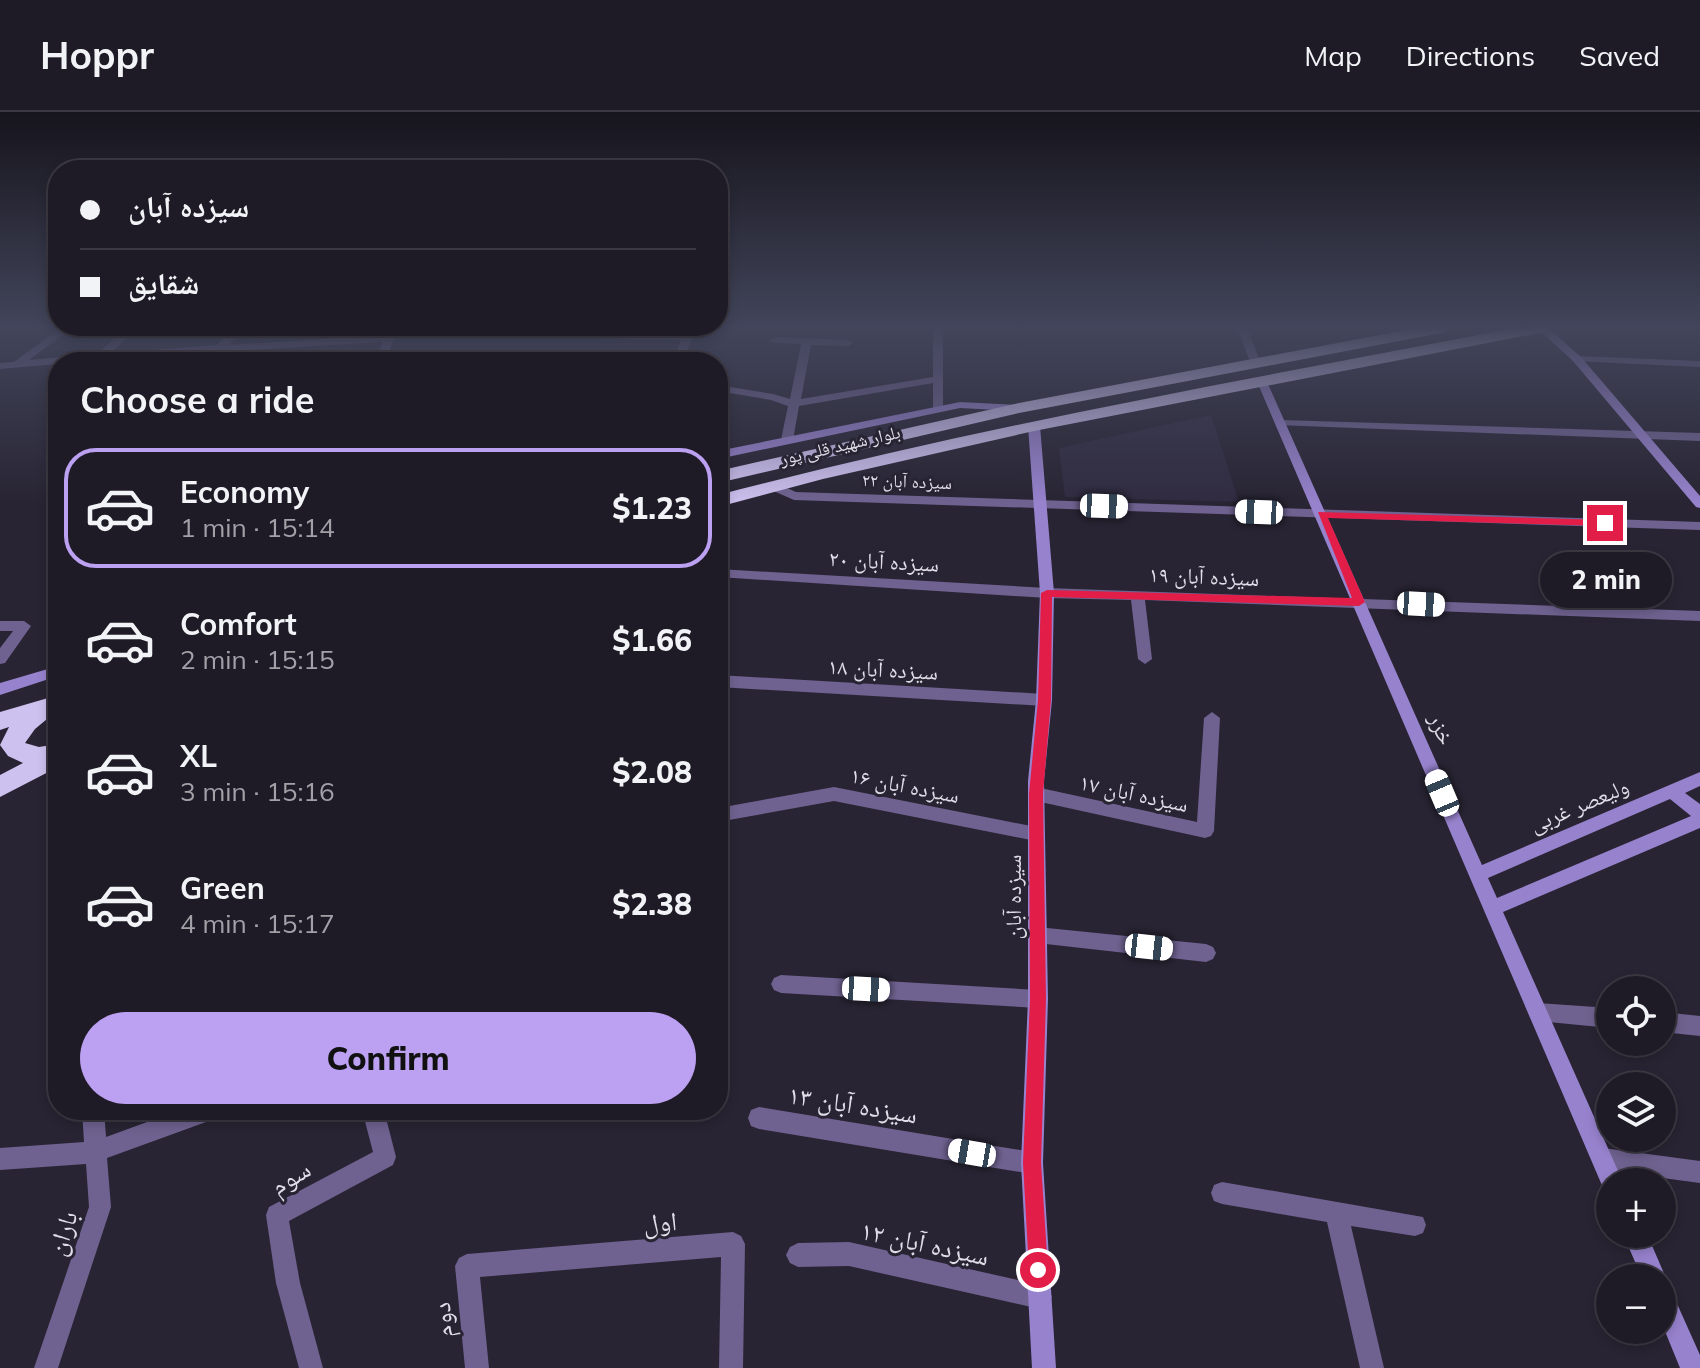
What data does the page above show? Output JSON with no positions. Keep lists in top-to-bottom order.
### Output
{
  "streets": {
    "highway": ["بلوار شهید قلی پور"],
    "street": [
      "سیزده آبان ۲۲",
      "سیزده آبان ۲۰",
      "سیزده آبان ۱۹",
      "سیزده آبان ۱۸",
      "خزر",
      "سیزده آبان ۱۶",
      "سیزده آبان ۱۷",
      "ولیعصر غربی",
      "سیزده آبان",
      "سیزده آبان ۱۳",
      "سوم",
      "اول",
      "باران",
      "سیزده آبان ۱۲",
      "دوم"
    ]
  },
  "crossings": [
    ["بلوار شهید قلی پور", "سیزده آبان ۲۲"],
    ["بلوار شهید قلی پور", "سیزده آبان"],
    ["سیزده آبان ۲۲", "خزر"],
    ["سیزده آبان ۲۲", "سیزده آبان"],
    ["سیزده آبان ۲۰", "سیزده آبان ۱۹"],
    ["سیزده آبان ۲۰", "سیزده آبان"],
    ["سیزده آبان ۱۹", "خزر"],
    ["سیزده آبان ۱۹", "سیزده آبان"],
    ["سیزده آبان ۱۸", "سیزده آبان"],
    ["خزر", "ولیعصر غربی"],
    ["سیزده آبان ۱۶", "سیزده آبان"],
    ["سیزده آبان ۱۷", "سیزده آبان"],
    ["سیزده آبان", "سیزده آبان ۱۳"],
    ["سیزده آبان", "سیزده آبان ۱۲"],
    ["اول", "دوم"]
  ],
  "page": {
    "header": "Hoppr",
    "nav": ["Map", "Directions", "Saved"],
    "banner": ["سیزده آبان", "شقایق"],
    "heading": "Choose a ride",
    "list": [
      {
        "name": "Economy",
        "note": "1 min · 15:14",
        "value": "$1.23"
      },
      {
        "name": "Comfort",
        "note": "2 min · 15:15",
        "value": "$1.66"
      },
      {
        "name": "XL",
        "note": "3 min · 15:16",
        "value": "$2.08"
      },
      {
        "name": "Green",
        "note": "4 min · 15:17",
        "value": "$2.38"
      }
    ],
    "bubble": "2 min",
    "map_buttons": ["+", "−"],
    "buttons": "Confirm"
  }
}
